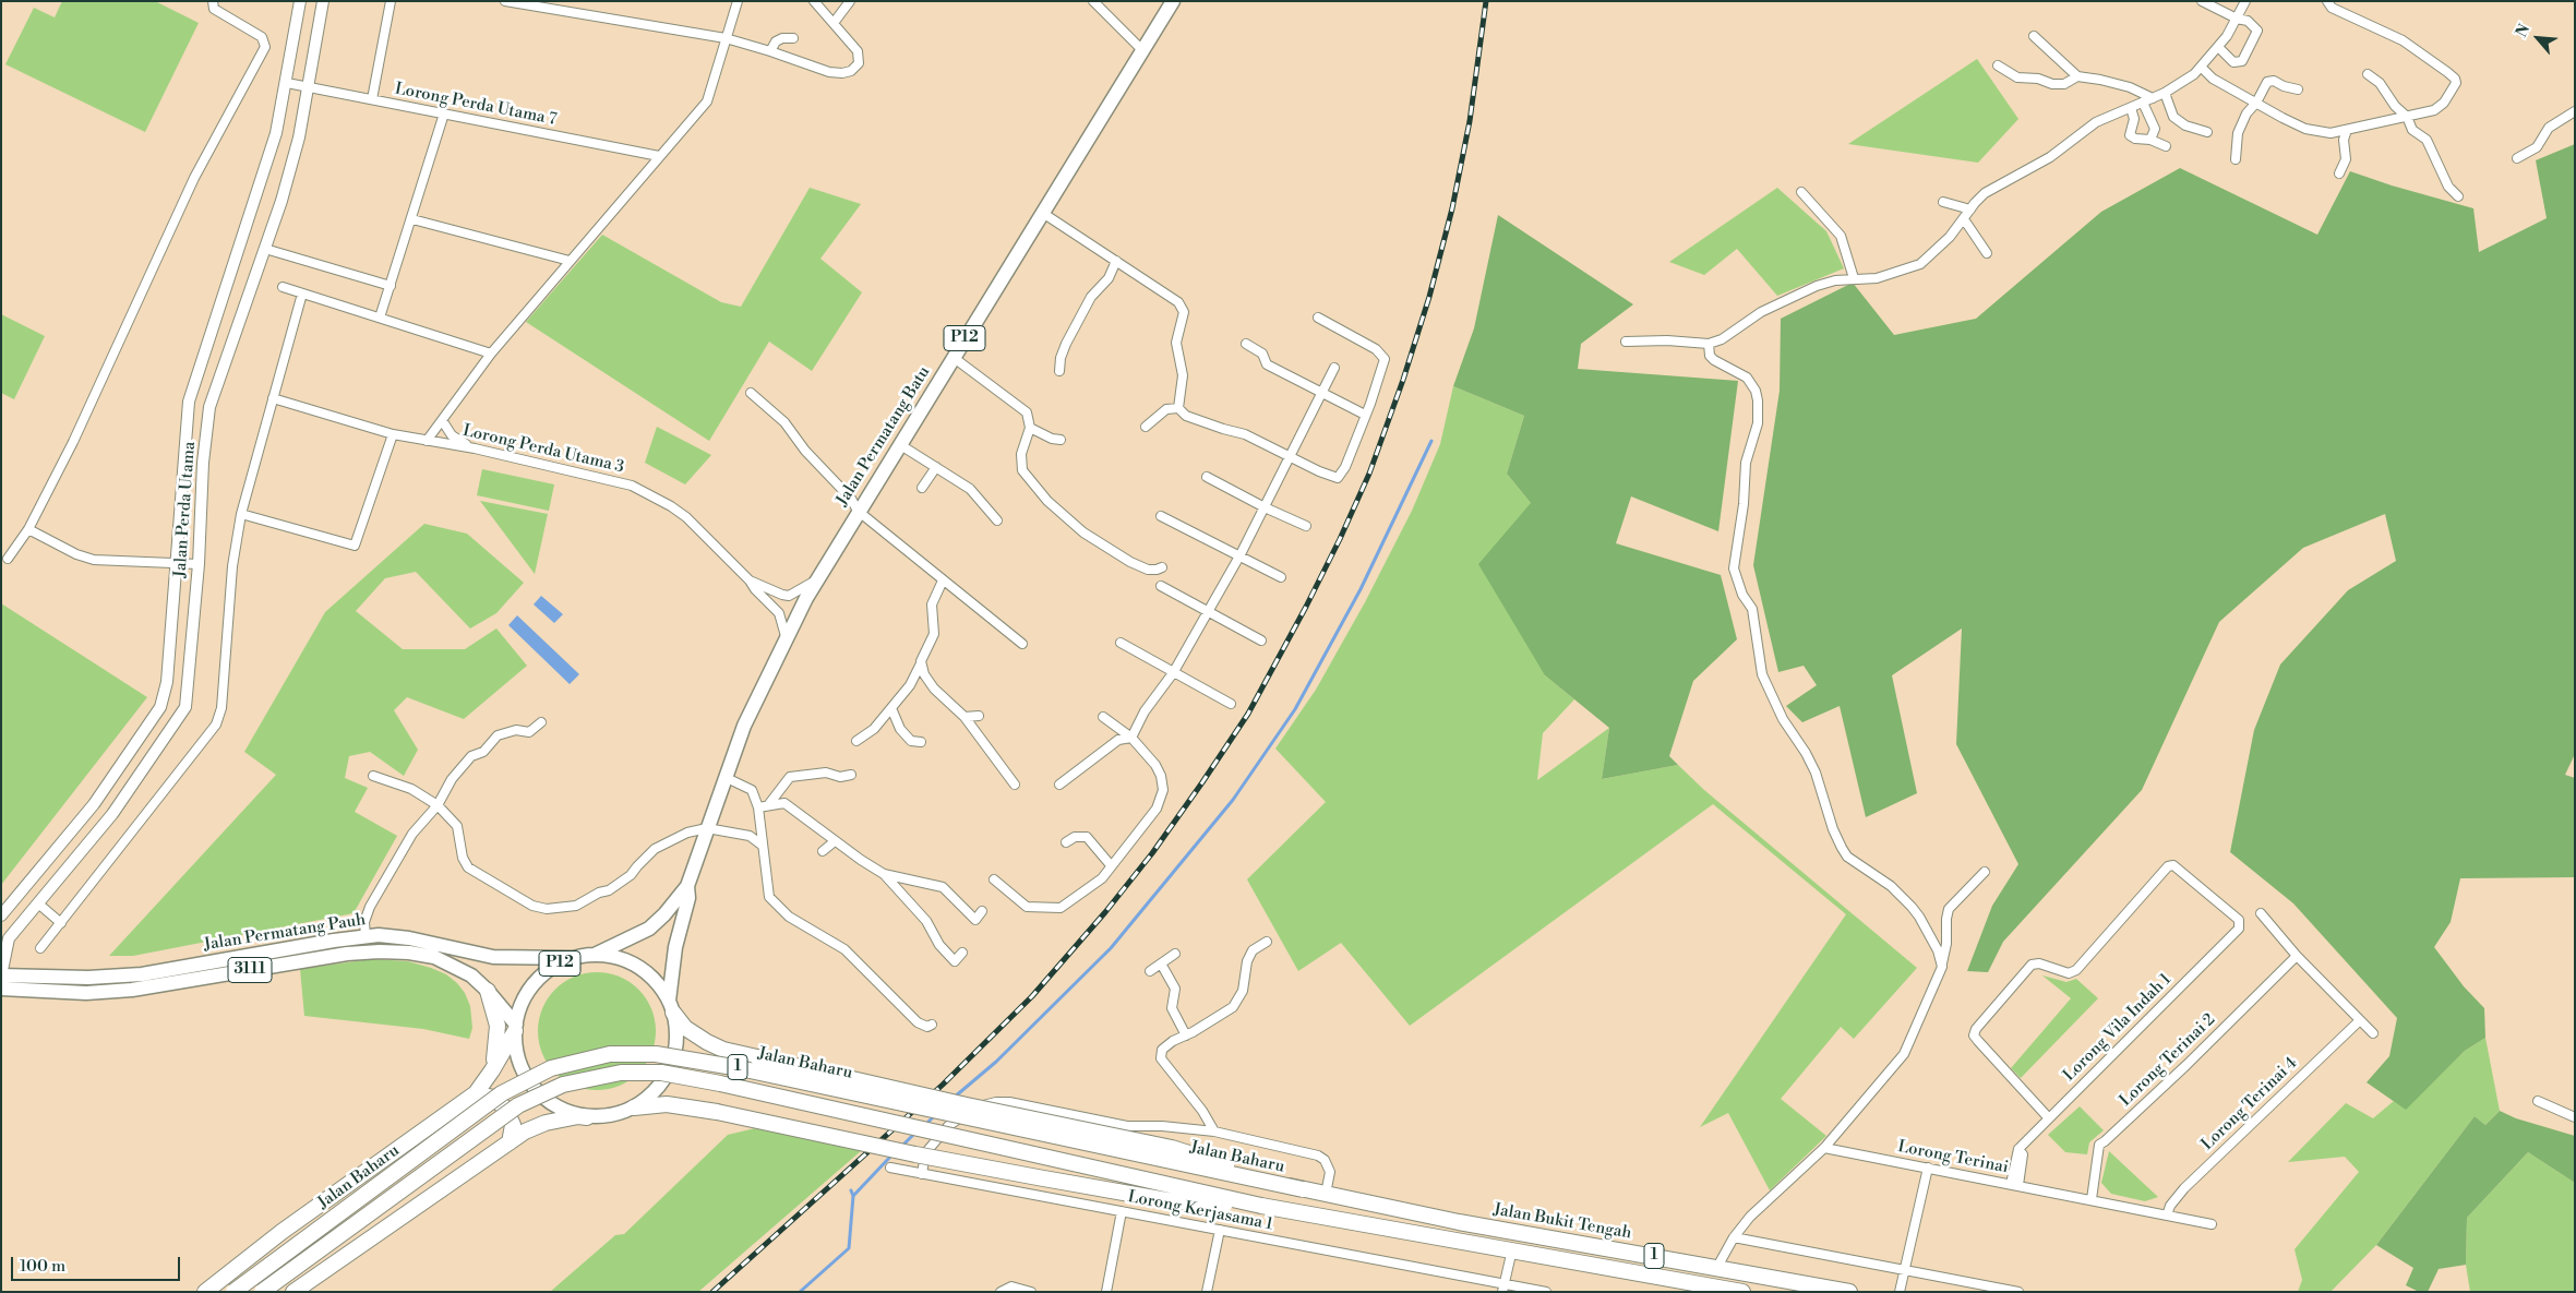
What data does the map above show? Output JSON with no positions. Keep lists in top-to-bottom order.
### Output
{
  "streets": {
    "highway": ["Jalan Baharu", "1", "Jalan Bukit Tengah"],
    "main road": [
      "P12",
      "Jalan Permatang Batu",
      "Jalan Permatang Pauh",
      "3111"
    ],
    "street": [
      "Lorong Perda Utama 7",
      "Lorong Perda Utama 3",
      "Jalan Perda Utama",
      "Lorong Vila Indah 1",
      "Lorong Terinai 2",
      "Lorong Terinai 4",
      "Lorong Terinai",
      "Lorong Kerjasama 1"
    ]
  },
  "crossings": [
    ["Lorong Perda Utama 7", "Jalan Perda Utama"],
    ["P12", "Jalan Permatang Batu"],
    ["P12", "Jalan Permatang Pauh"],
    ["Jalan Permatang Batu", "Lorong Perda Utama 3"],
    ["Jalan Permatang Batu", "Jalan Permatang Pauh"],
    ["Jalan Perda Utama", "Jalan Permatang Pauh"],
    ["Lorong Vila Indah 1", "Lorong Terinai"],
    ["Lorong Terinai 2", "Lorong Terinai"],
    ["Jalan Baharu", "Jalan Bukit Tengah"],
    ["Lorong Terinai 4", "Lorong Terinai"]
  ],
  "scale_bar": "100 m",
  "north": "top left"
}
